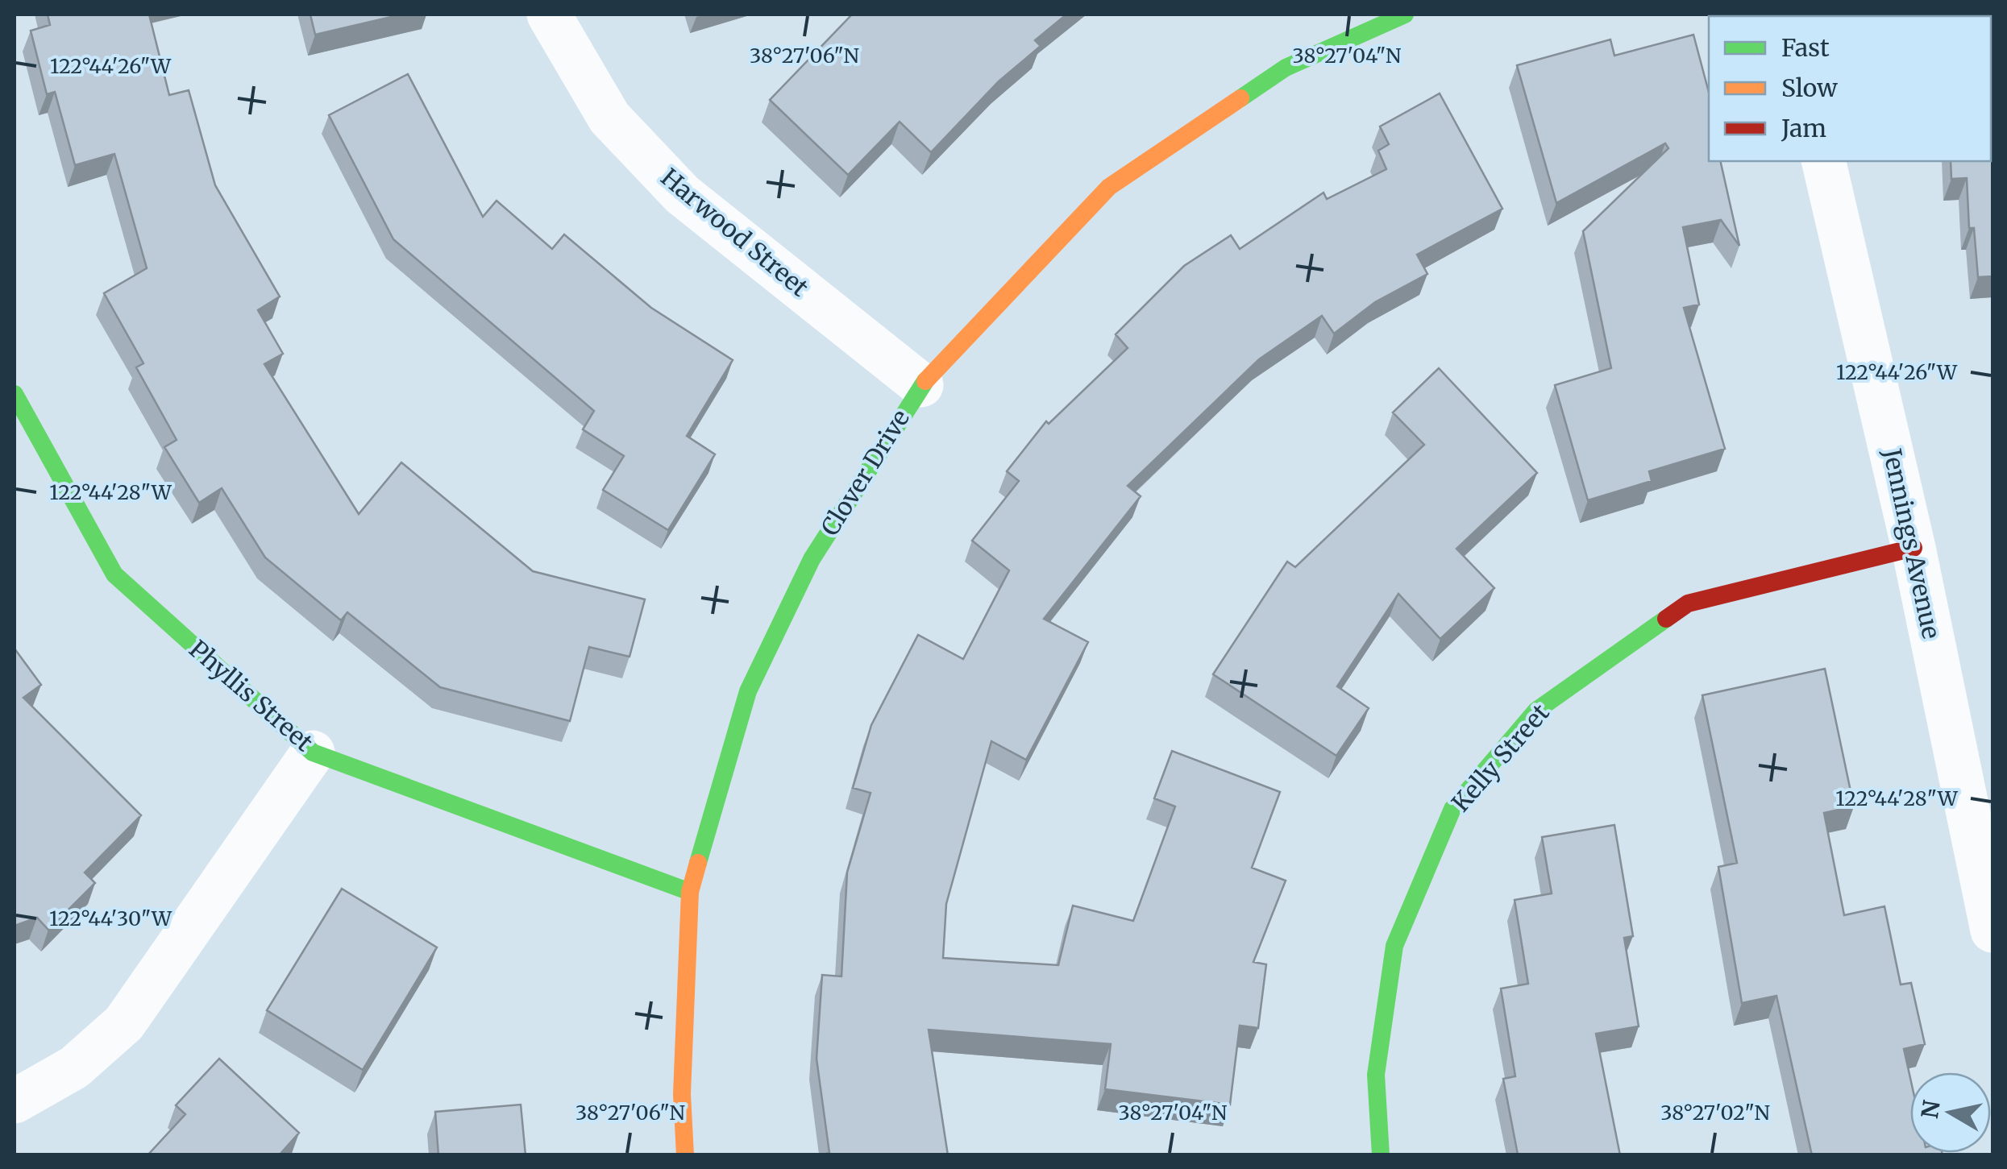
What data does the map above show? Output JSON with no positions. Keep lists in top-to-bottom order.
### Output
{
  "streets": {
    "street": [
      "Harwood Street",
      "Clover Drive",
      "Jennings Avenue",
      "Phyllis Street",
      "Kelly Street"
    ]
  },
  "crossings": [
    ["Harwood Street", "Clover Drive"],
    ["Clover Drive", "Phyllis Street"],
    ["Jennings Avenue", "Kelly Street"]
  ],
  "legend": ["Fast", "Slow", "Jam"],
  "north": "left",
  "coordinates": [
    "38°27'06\"N",
    "38°27'04\"N",
    "122°44'26\"W",
    "122°44'28\"W",
    "122°44'30\"W",
    "38°27'02\"N"
  ]
}
